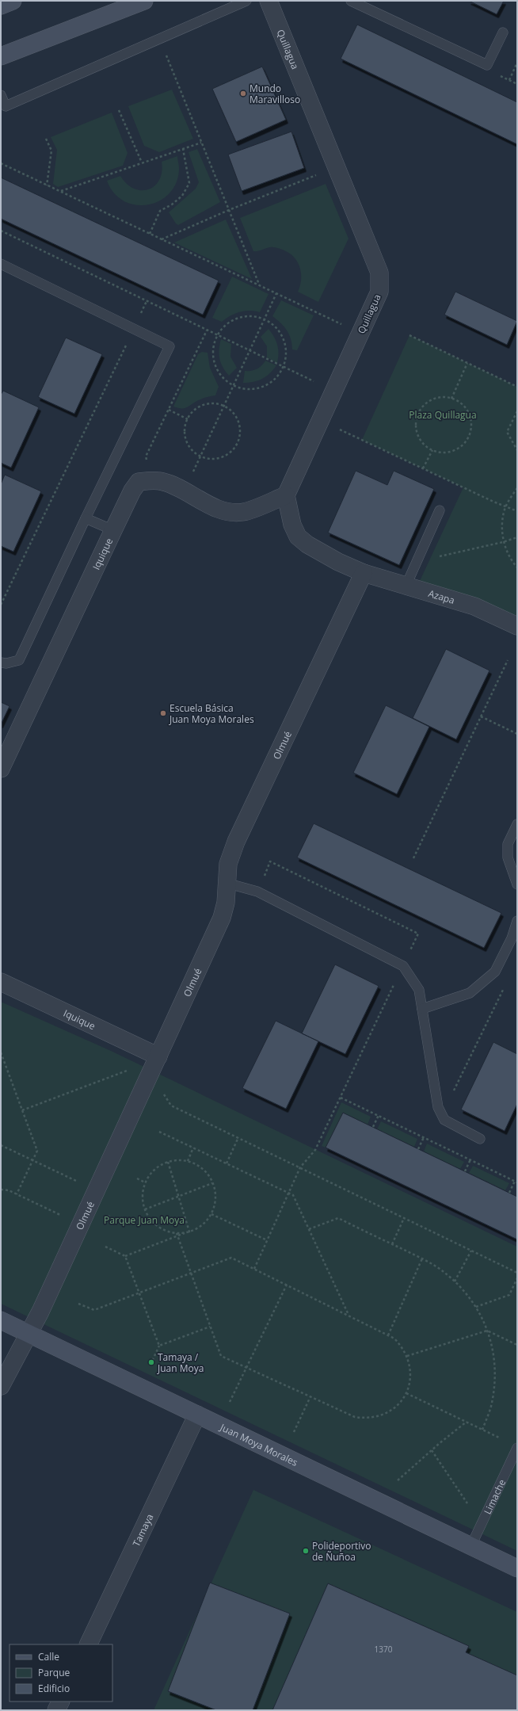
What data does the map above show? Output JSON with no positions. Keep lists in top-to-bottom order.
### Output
{
  "streets": {
    "street": [
      "Quillagua",
      "Iquique",
      "Azapa",
      "Olmué",
      "Juan Moya Morales",
      "Tamaya"
    ],
    "lane": ["Limache"]
  },
  "crossings": [
    ["Iquique", "Olmué"],
    ["Azapa", "Olmué"],
    ["Olmué", "Juan Moya Morales"],
    ["Juan Moya Morales", "Limache"],
    ["Juan Moya Morales", "Tamaya"]
  ],
  "parks": ["Plaza Quillagua", "Parque Juan Moya"],
  "places": [
    "Mundo Maravilloso",
    "Escuela Básica Juan Moya Morales",
    "Tamaya / Juan Moya",
    "Polideportivo de Ñuñoa"
  ],
  "house_numbers": ["1370"],
  "legend": ["Calle", "Parque", "Edificio"]
}
